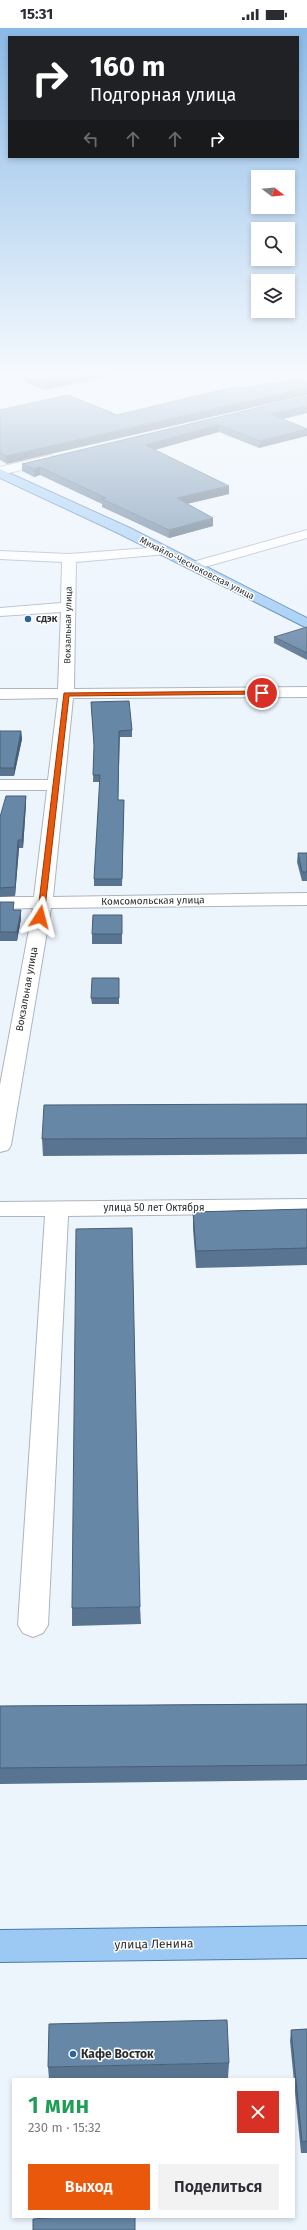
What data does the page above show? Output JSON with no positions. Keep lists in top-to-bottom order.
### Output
{
  "streets": {
    "main road": ["Михайло-Чесноковская улица", "улица Ленина"],
    "street": ["Вокзальная улица", "Комсомольская улица", "улица 50 лет Октября"]
  },
  "crossings": [
    ["Вокзальная улица", "Комсомольская улица"]
  ],
  "places": ["СДЭК", "Кафе Восток"],
  "north": "right",
  "page": {
    "status": "15:31",
    "turn": ["160 m", "Подгорная улица"],
    "heading": ["1 мин", "230 m · 15:32"],
    "buttons": ["Выход", "Поделиться"]
  }
}
